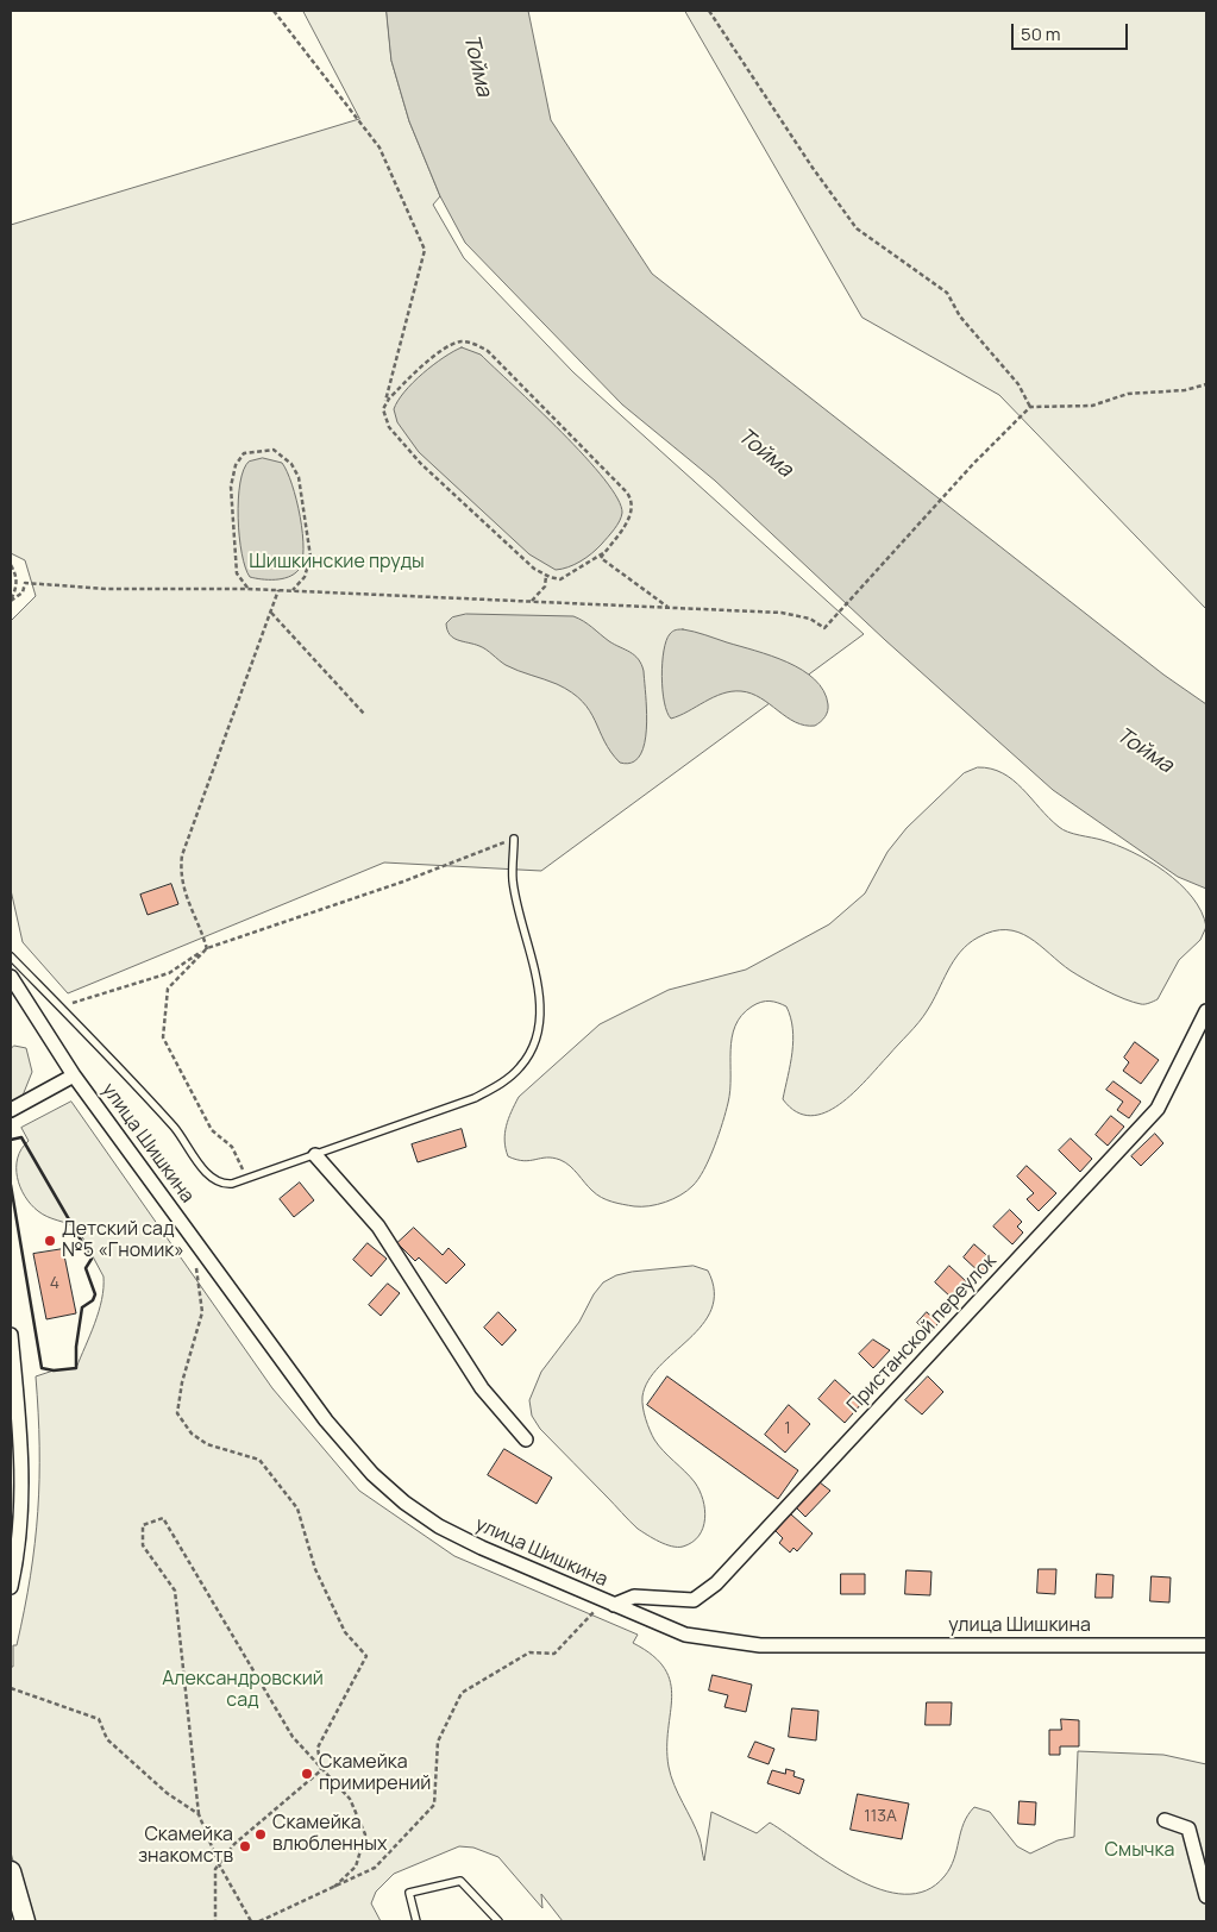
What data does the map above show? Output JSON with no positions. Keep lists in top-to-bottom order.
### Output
{
  "streets": {
    "street": ["улица Шишкина", "Пристанской переулок"]
  },
  "crossings": [
    ["улица Шишкина", "Пристанской переулок"]
  ],
  "water": ["Тойма"],
  "parks": ["Шишкинские пруды", "Александровский сад", "Смычка"],
  "places": [
    "Детский сад №5 «Гномик»",
    "Скамейка примирений",
    "Скамейка влюбленных",
    "Скамейка знакомств"
  ],
  "house_numbers": ["4", "1", "113А"],
  "scale_bar": "50 m"
}
